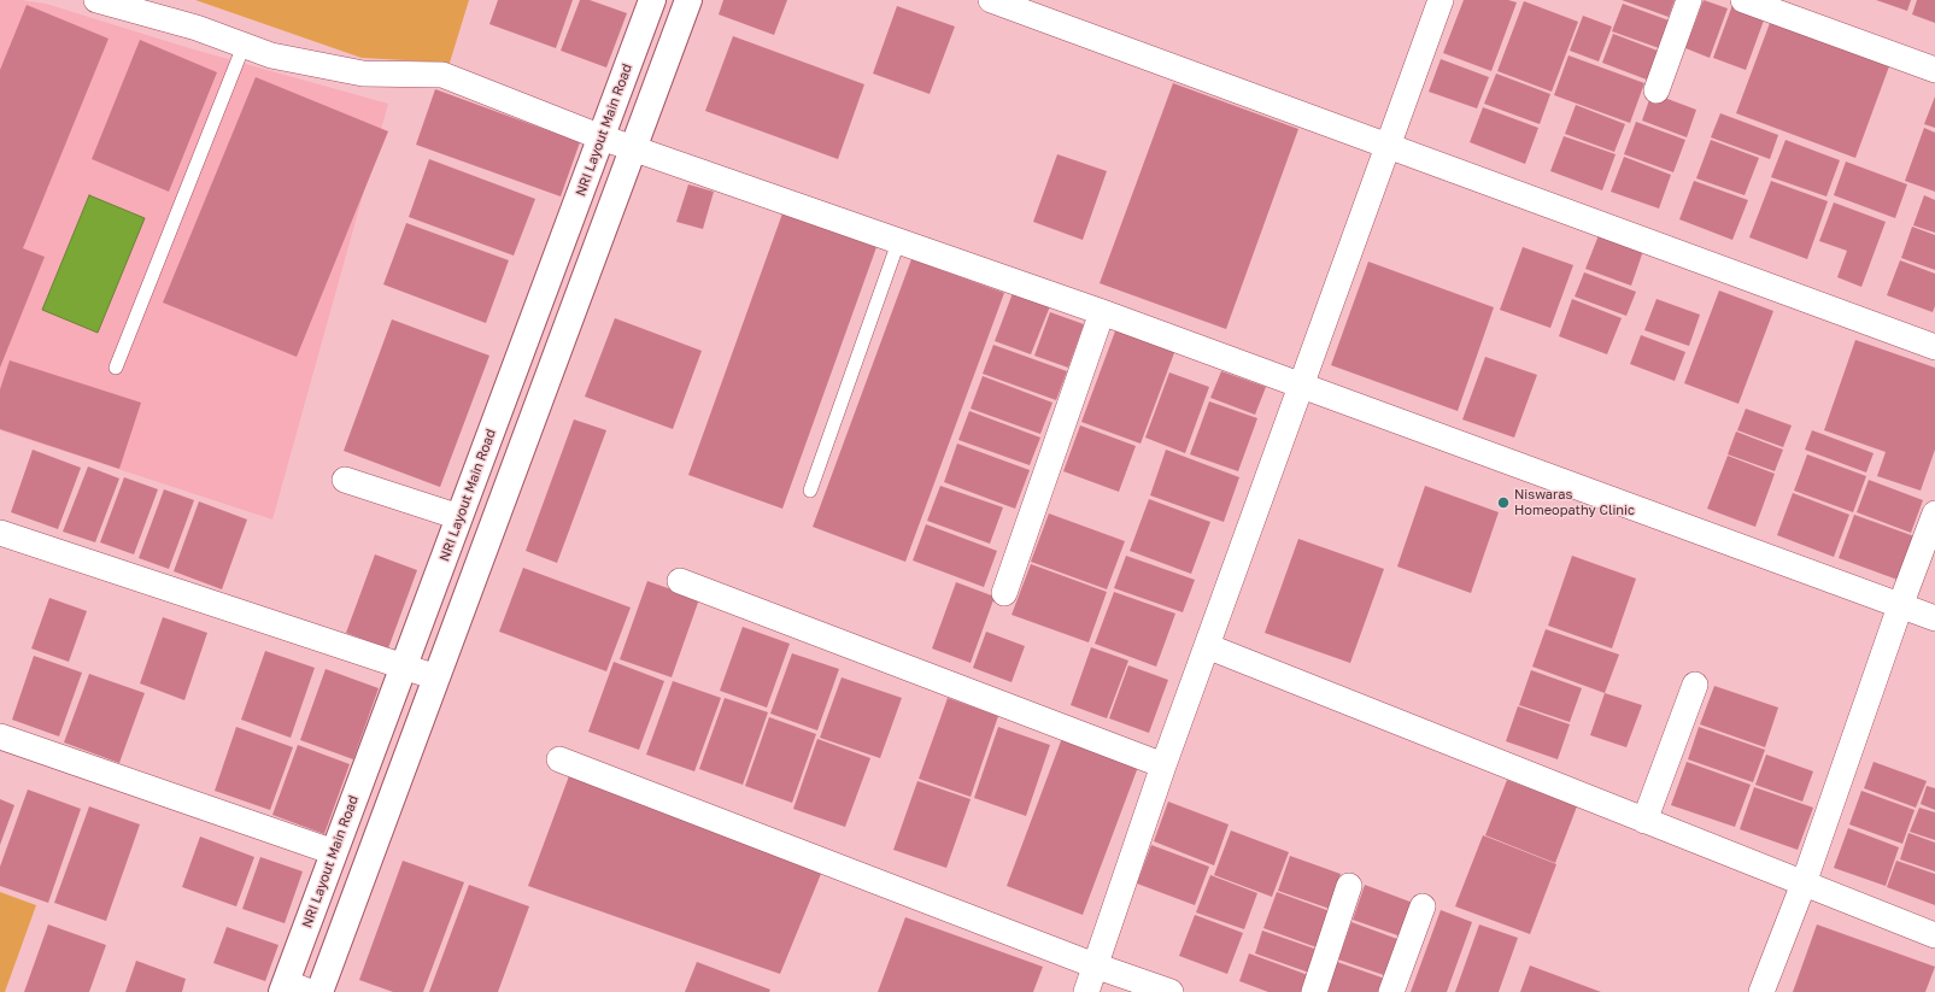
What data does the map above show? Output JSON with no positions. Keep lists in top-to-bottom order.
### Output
{
  "streets": {
    "street": ["NRI Layout Main Road"]
  },
  "places": ["Niswaras Homeopathy Clinic"]
}
